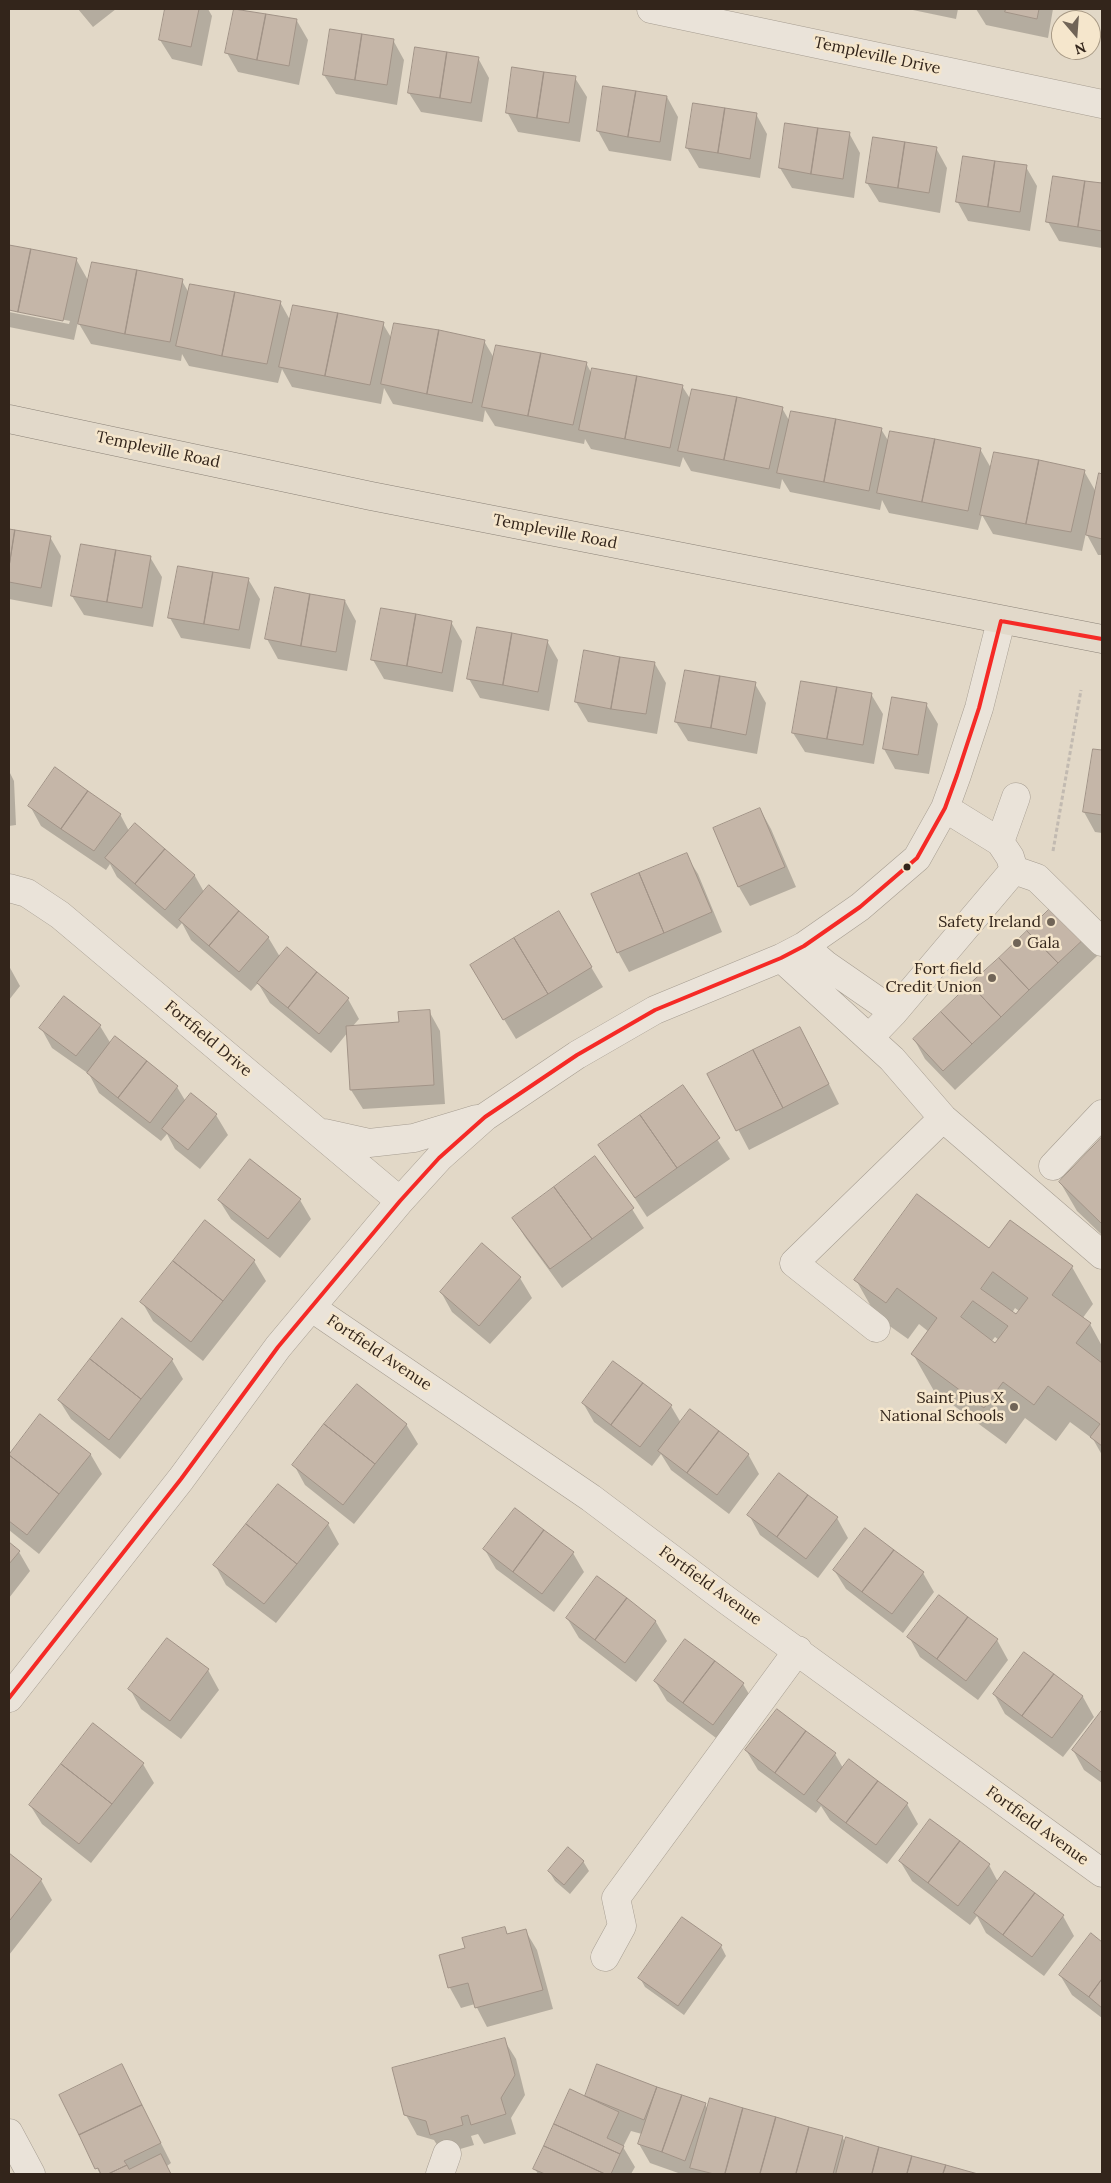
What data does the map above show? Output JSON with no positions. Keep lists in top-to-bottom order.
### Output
{
  "streets": {
    "main road": ["Templeville Road"],
    "street": ["Templeville Drive", "Fortfield Drive", "Fortfield Avenue"]
  },
  "places": [
    "Safety Ireland",
    "Gala",
    "Fort field Credit Union",
    "Saint Pius X National Schools"
  ],
  "north": "bottom"
}
